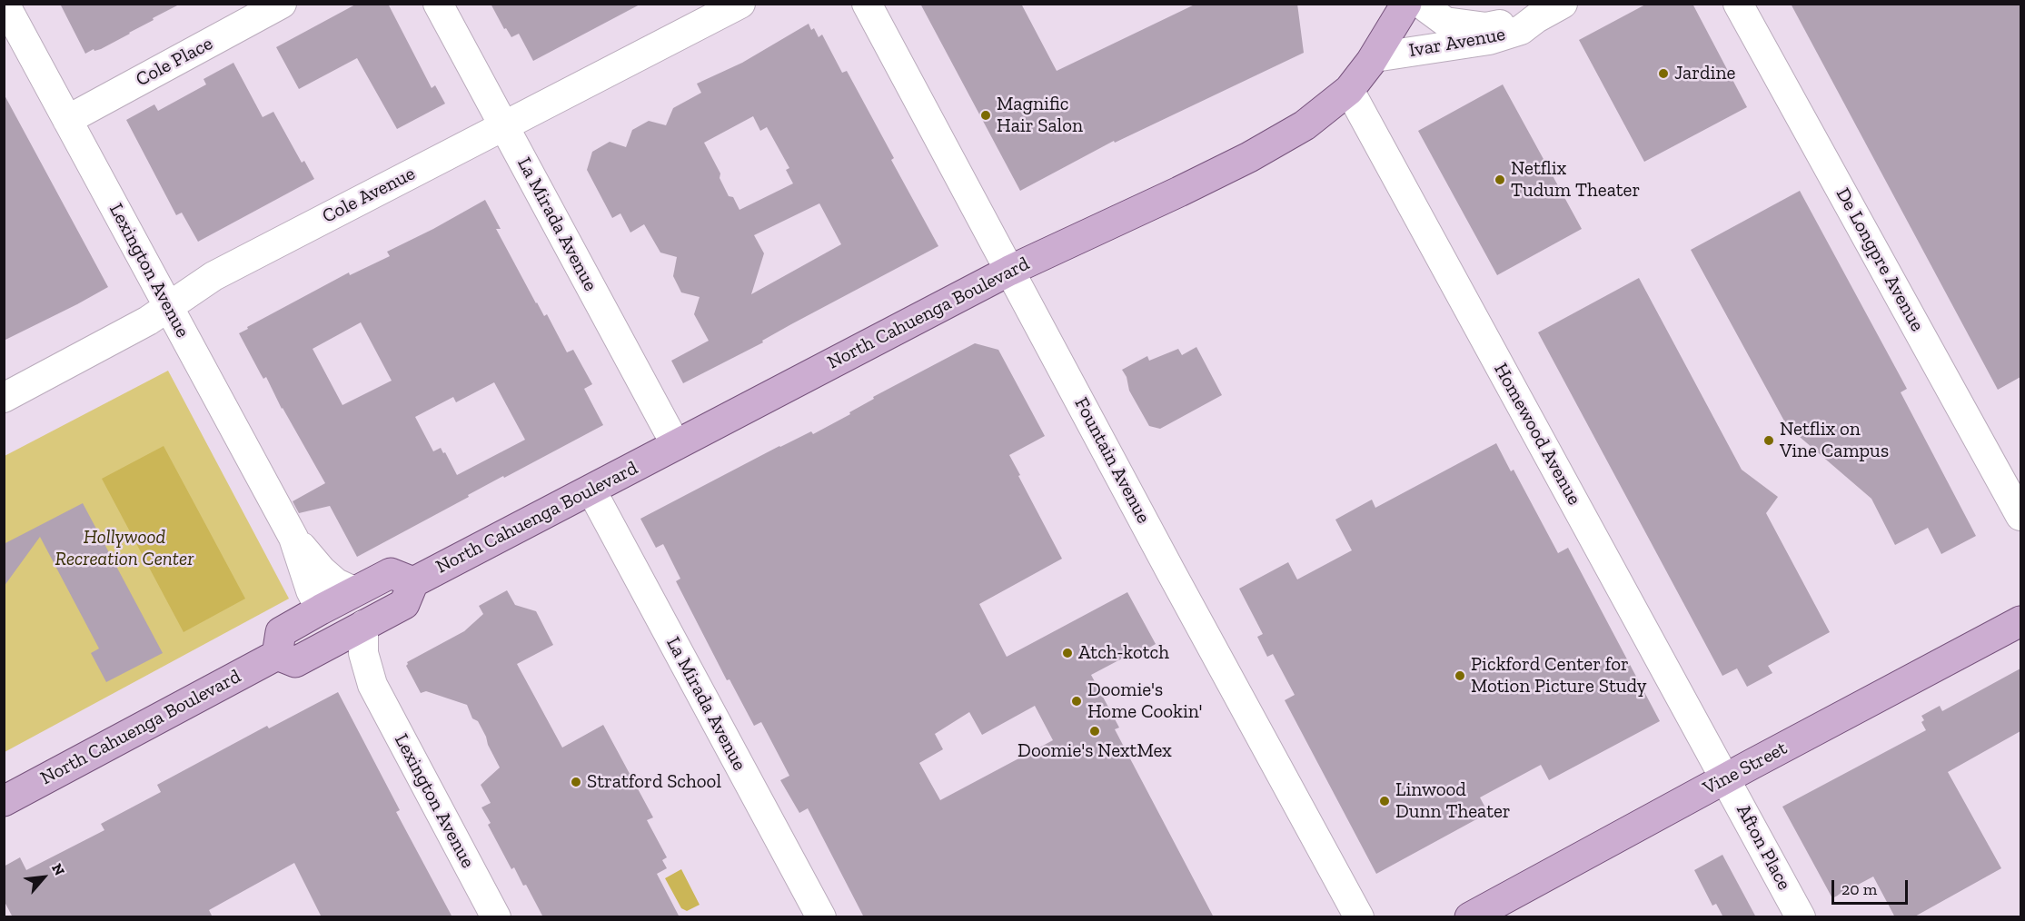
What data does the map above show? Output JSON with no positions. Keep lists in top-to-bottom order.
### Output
{
  "streets": {
    "main road": ["North Cahuenga Boulevard", "Vine Street"],
    "street": [
      "Ivar Avenue",
      "Cole Place",
      "Cole Avenue",
      "La Mirada Avenue",
      "De Longpre Avenue",
      "Lexington Avenue",
      "Homewood Avenue",
      "Fountain Avenue",
      "Afton Place"
    ]
  },
  "crossings": [
    ["Ivar Avenue", "North Cahuenga Boulevard"],
    ["Cole Place", "Lexington Avenue"],
    ["Cole Avenue", "La Mirada Avenue"],
    ["Cole Avenue", "Lexington Avenue"],
    ["La Mirada Avenue", "North Cahuenga Boulevard"],
    ["Lexington Avenue", "North Cahuenga Boulevard"],
    ["North Cahuenga Boulevard", "Homewood Avenue"],
    ["North Cahuenga Boulevard", "Fountain Avenue"],
    ["Homewood Avenue", "Vine Street"],
    ["Homewood Avenue", "Afton Place"],
    ["Vine Street", "Afton Place"]
  ],
  "parks": ["Hollywood Recreation Center"],
  "places": [
    "Jardine",
    "Magnific Hair Salon",
    "Netflix Tudum Theater",
    "Netflix on Vine Campus",
    "Atch-kotch",
    "Pickford Center for Motion Picture Study",
    "Doomie's Home Cookin'",
    "Doomie's NextMex",
    "Stratford School",
    "Linwood Dunn Theater"
  ],
  "scale_bar": "20 m",
  "north": "top right"
}
